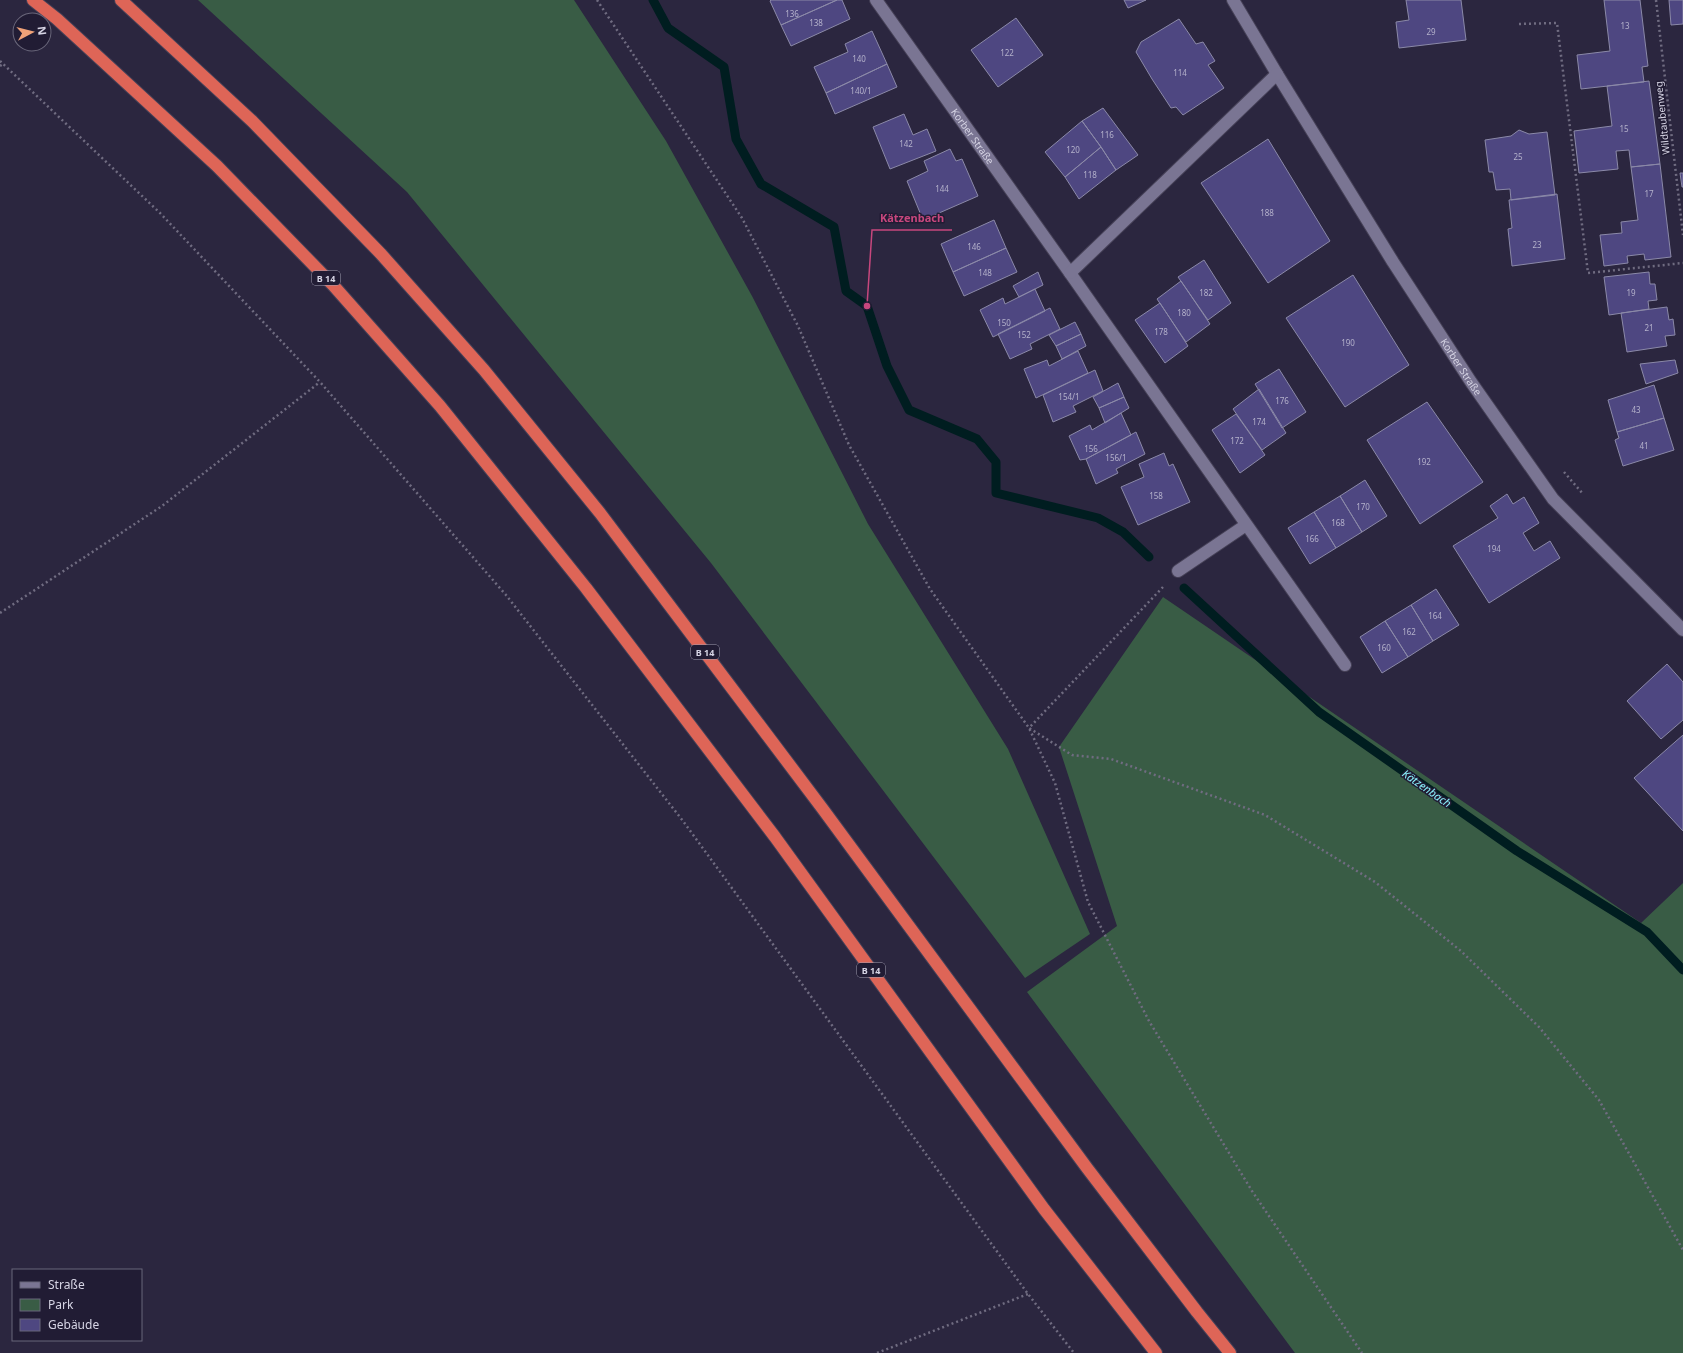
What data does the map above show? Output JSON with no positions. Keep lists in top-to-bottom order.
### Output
{
  "streets": {
    "highway": ["B 14"],
    "street": ["Korber Straße"],
    "path": ["Wildtaubenweg"]
  },
  "water": ["Kätzenbach"],
  "places": ["Kätzenbach"],
  "house_numbers": [
    "136",
    "138",
    "13",
    "29",
    "122",
    "140",
    "114",
    "140/1",
    "15",
    "116",
    "142",
    "120",
    "25",
    "118",
    "144",
    "17",
    "188",
    "23",
    "146",
    "148",
    "182",
    "19",
    "180",
    "150",
    "21",
    "178",
    "152",
    "190",
    "154/1",
    "176",
    "43",
    "174",
    "172",
    "41",
    "156",
    "156/1",
    "192",
    "158",
    "170",
    "168",
    "166",
    "194",
    "164",
    "162",
    "160"
  ],
  "legend": ["Straße", "Park", "Gebäude"],
  "north": "right"
}
